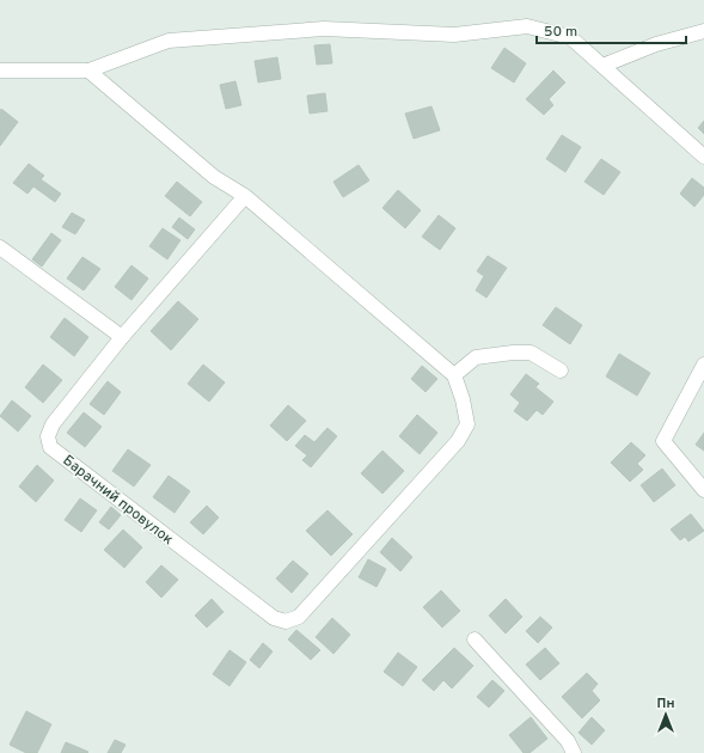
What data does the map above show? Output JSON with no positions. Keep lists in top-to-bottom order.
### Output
{
  "streets": {
    "street": ["Барачний провулок"]
  },
  "scale_bar": "50 m",
  "north": "top"
}
